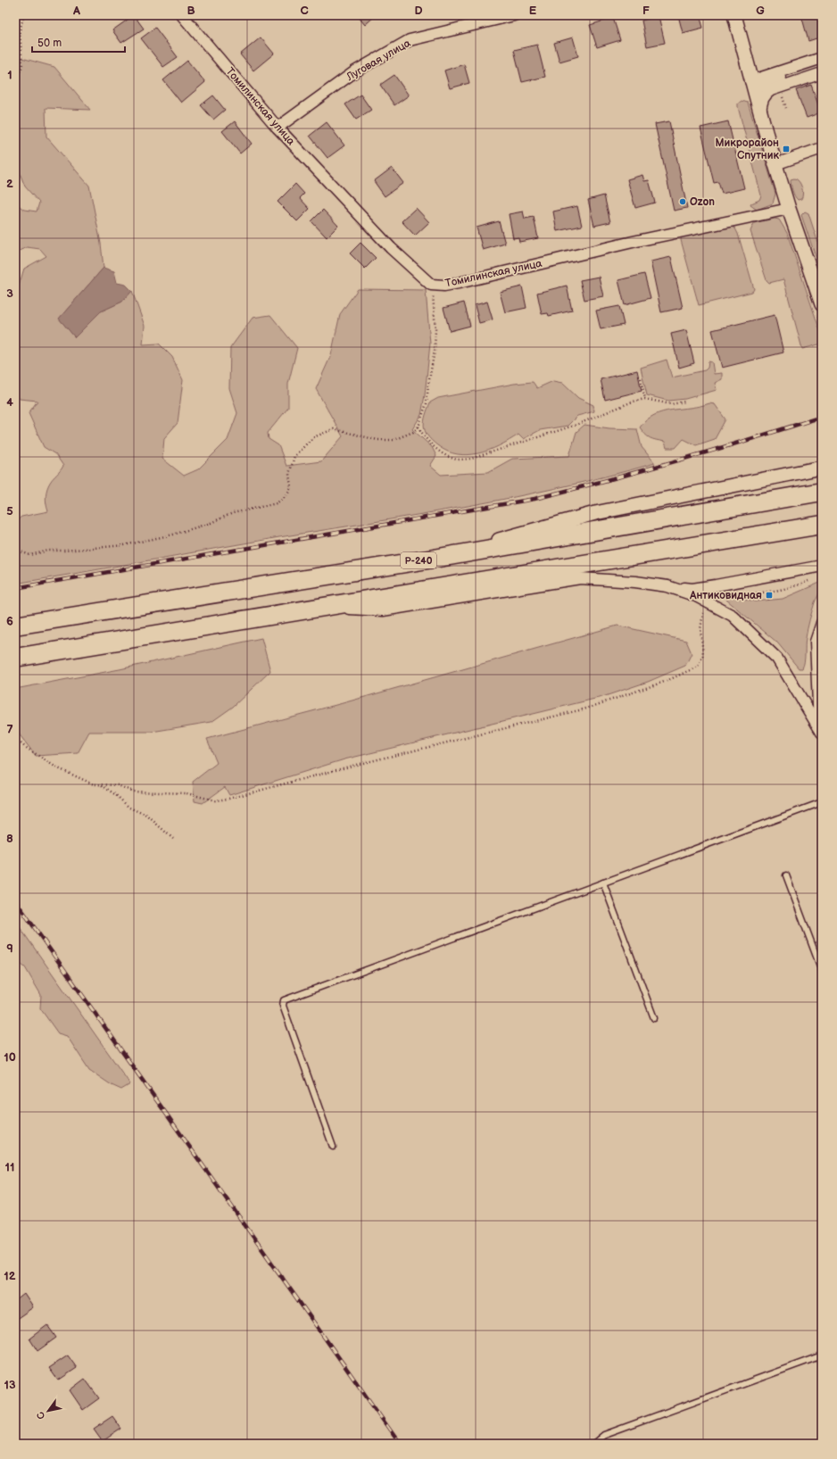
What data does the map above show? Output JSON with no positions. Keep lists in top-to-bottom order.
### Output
{
  "streets": {
    "highway": ["Р-240"],
    "street": ["Луговая улица", "Томилинская улица"]
  },
  "crossings": [
    ["Луговая улица", "Томилинская улица"]
  ],
  "places": {
    "transit": ["Микрорайон Спутник", "Антиковидная"],
    "other": ["Ozon"]
  },
  "scale_bar": "50 m",
  "north": "bottom left",
  "grid": {
    "columns": [
      "A",
      "B",
      "C",
      "D",
      "E",
      "F",
      "G"
    ],
    "rows": [
      "1",
      "2",
      "3",
      "4",
      "5",
      "6",
      "7",
      "8",
      "9",
      "10",
      "11",
      "12",
      "13"
    ]
  }
}
